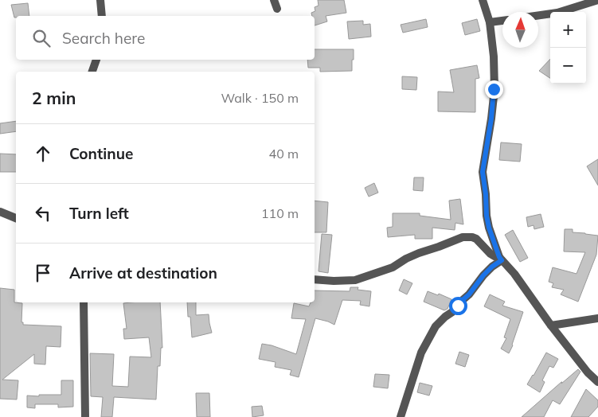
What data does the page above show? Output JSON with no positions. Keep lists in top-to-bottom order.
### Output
{
  "north": "top",
  "page": {
    "map_buttons": ["+", "−"],
    "search": "Search here",
    "heading": ["2 min", "Walk · 150 m"],
    "list": [
      ["Continue", "40 m"],
      ["Turn left", "110 m"],
      "Arrive at destination"
    ]
  }
}
